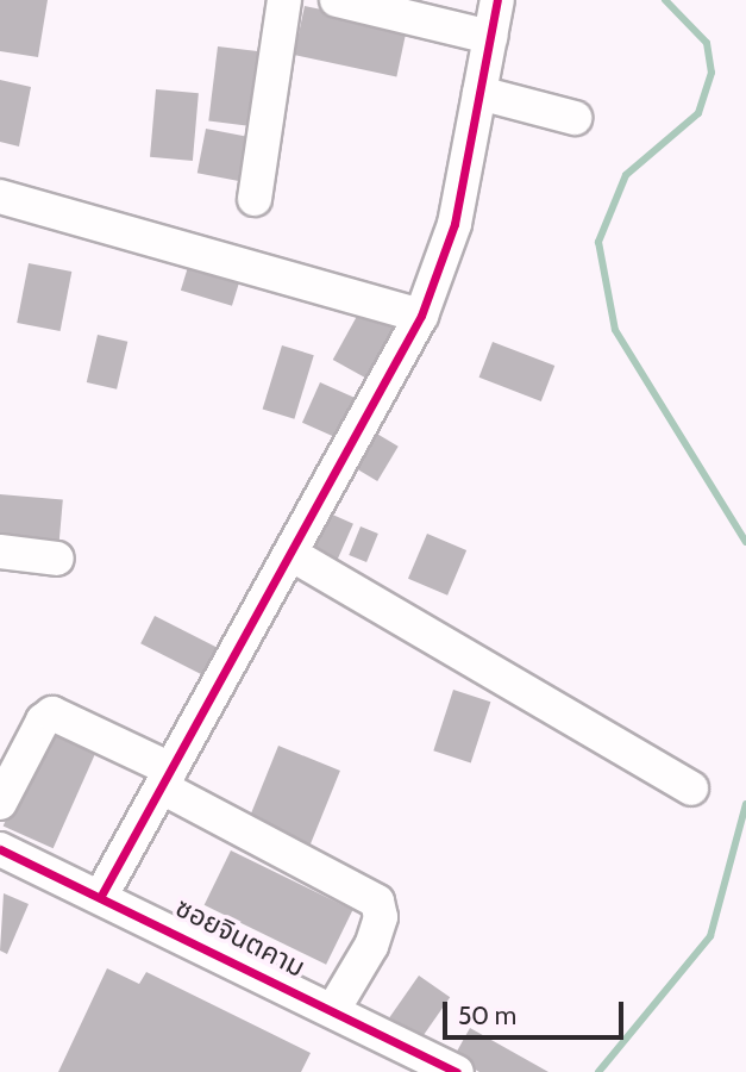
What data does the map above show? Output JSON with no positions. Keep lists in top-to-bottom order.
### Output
{
  "streets": {
    "street": ["ซอยจินตคาม"]
  },
  "scale_bar": "50 m"
}
